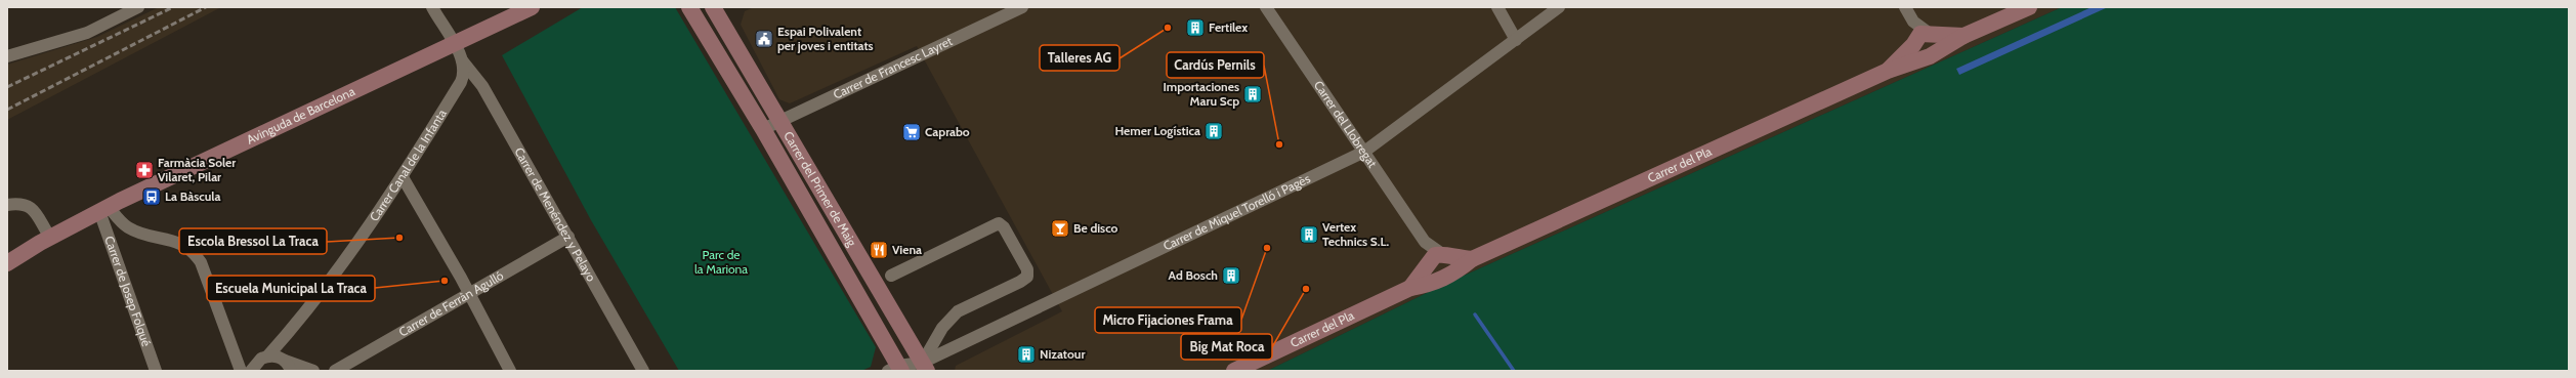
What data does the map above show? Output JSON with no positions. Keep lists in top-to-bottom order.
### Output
{
  "streets": {
    "main road": ["Avinguda de Barcelona", "Carrer del Pla", "Carrer del Primer de Maig"],
    "street": [
      "Carrer de Francesc Layret",
      "Carrer del Llobregat",
      "Carrer Canal de la Infanta",
      "Carrer de Miquel Torelló i Pagès",
      "Carrer de Menéndez y Pelayo",
      "Carrer de Josep Folqué",
      "Carrer de Ferràn Agulló"
    ]
  },
  "crossings": [
    ["Carrer de Francesc Layret", "Carrer del Primer de Maig"],
    ["Avinguda de Barcelona", "Carrer Canal de la Infanta"],
    ["Avinguda de Barcelona", "Carrer de Josep Folqué"],
    ["Carrer del Llobregat", "Carrer del Pla"],
    ["Carrer del Llobregat", "Carrer de Miquel Torelló i Pagès"],
    ["Carrer Canal de la Infanta", "Carrer de Menéndez y Pelayo"],
    ["Carrer del Primer de Maig", "Carrer de Miquel Torelló i Pagès"],
    ["Carrer de Menéndez y Pelayo", "Carrer de Ferràn Agulló"]
  ],
  "parks": ["Parc de la Mariona"],
  "places": {
    "other": [
      "Talleres AG",
      "Cardús Pernils",
      "Escola Bressol La Traca",
      "Micro Fijaciones Frama",
      "Escuela Municipal La Traca",
      "Big Mat Roca"
    ],
    "building": [
      "Fertilex",
      "Importaciones Maru Scp",
      "Hemer Logística",
      "Vertex Technics S.L.",
      "Ad Bosch",
      "Nizatour"
    ],
    "public building": ["Espai Polivalent per joves i entitats"],
    "supermarket": ["Caprabo"],
    "pharmacy": ["Farmàcia Soler Vilaret, Pilar"],
    "bus stop": ["La Bàscula"],
    "bar": ["Be disco"],
    "restaurant": ["Viena"]
  }
}
